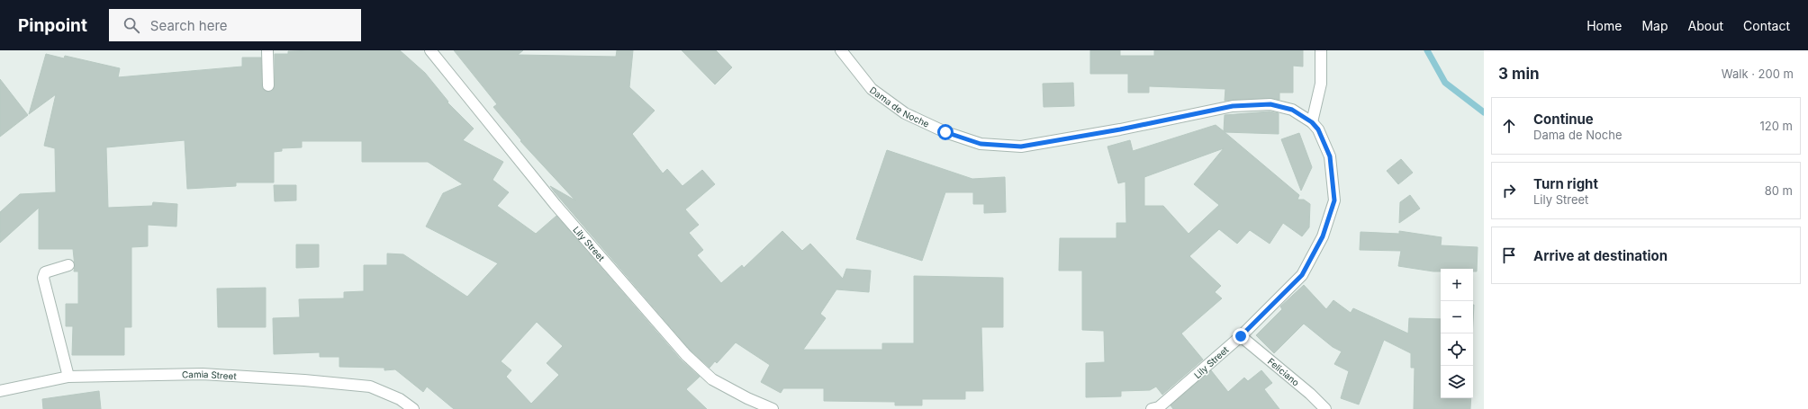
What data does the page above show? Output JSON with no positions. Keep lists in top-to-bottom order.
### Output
{
  "streets": {
    "street": [
      "Dama de Noche",
      "Lily Street",
      "Feliciano",
      "Camia Street"
    ]
  },
  "crossings": [
    ["Dama de Noche", "Lily Street"],
    ["Lily Street", "Feliciano"]
  ],
  "page": {
    "header": "Pinpoint",
    "search": "Search here",
    "nav": [
      "Home",
      "Map",
      "About",
      "Contact"
    ],
    "heading": ["3 min", "Walk · 200 m"],
    "list": [
      ["Continue", "Dama de Noche", "120 m"],
      ["Turn right", "Lily Street", "80 m"],
      "Arrive at destination"
    ],
    "map_buttons": ["+", "−"]
  }
}
